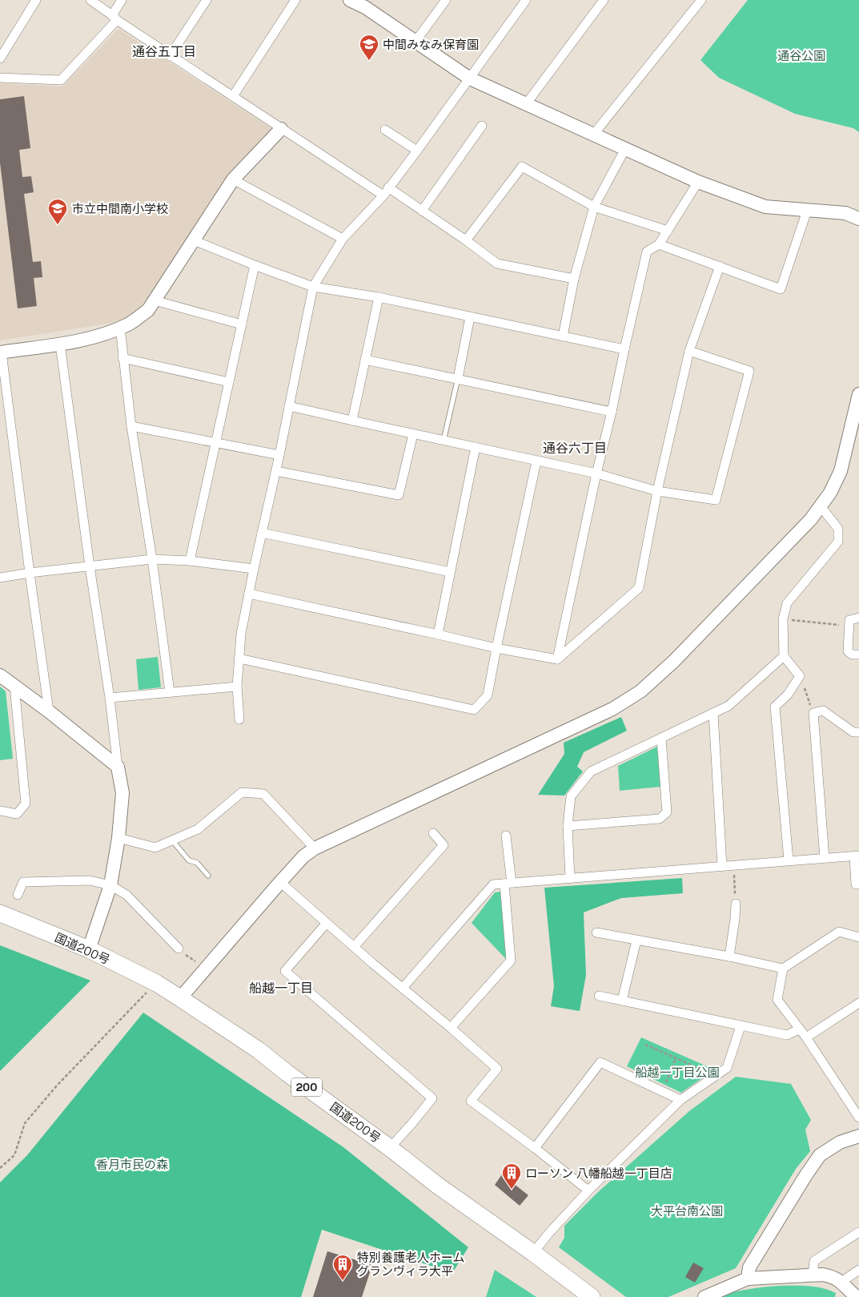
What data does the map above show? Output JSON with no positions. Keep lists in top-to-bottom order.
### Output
{
  "streets": {
    "highway": ["国道200号", "200"]
  },
  "districts": ["通谷五丁目", "通谷六丁目", "船越一丁目"],
  "parks": [
    "通谷公園",
    "船越一丁目公園",
    "香月市民の森",
    "大平台南公園"
  ],
  "places": {
    "school or university": ["中間みなみ保育園", "市立中間南小学校"],
    "building": ["ローソン 八幡船越一丁目店", "特別養護老人ホーム グランヴィラ大平"]
  }
}
